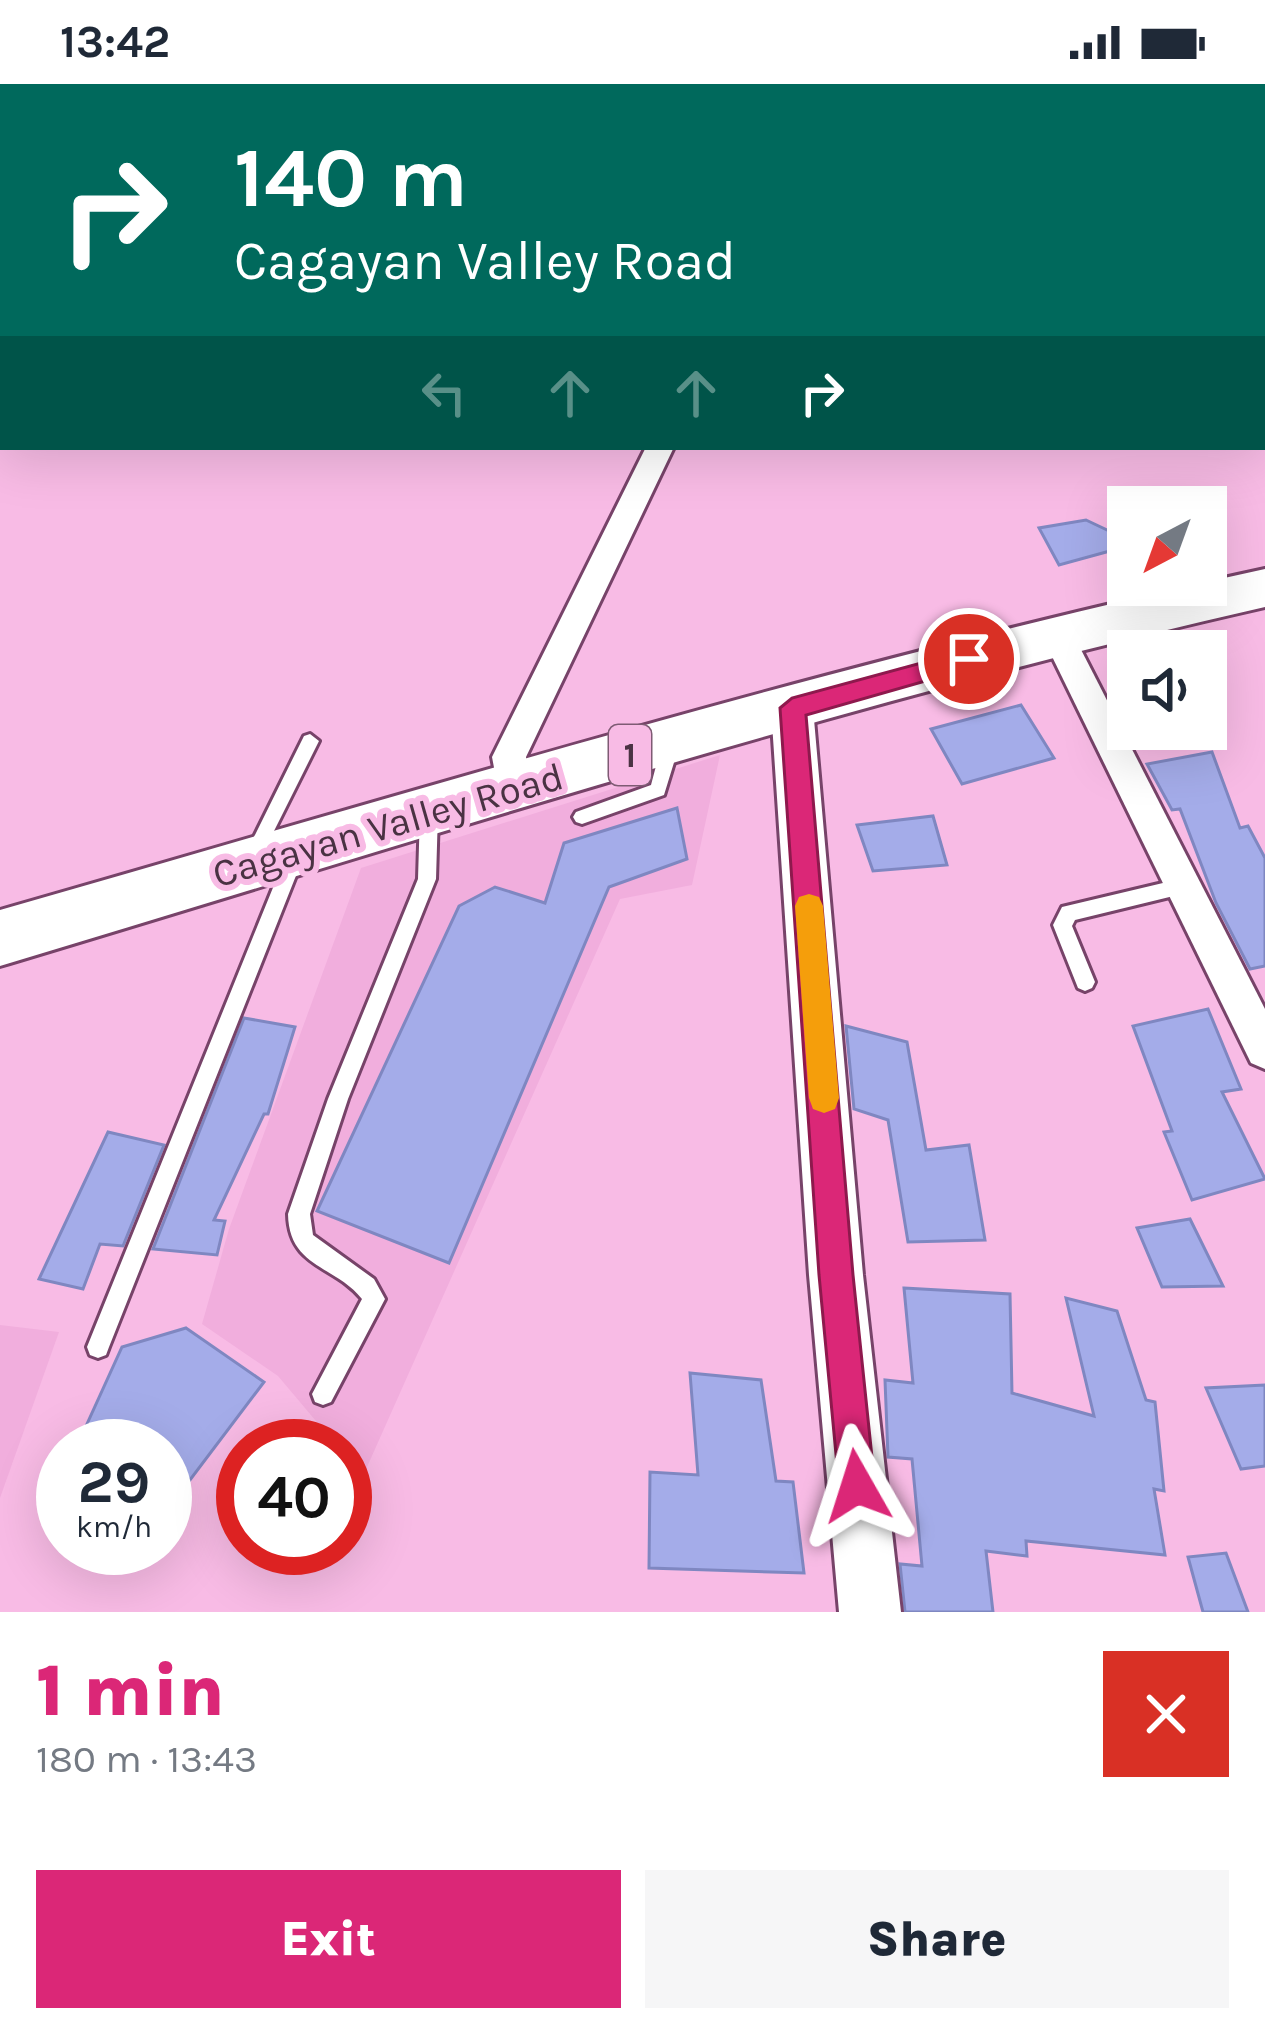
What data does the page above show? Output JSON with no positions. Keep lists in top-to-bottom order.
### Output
{
  "streets": {
    "highway": ["1", "Cagayan Valley Road"]
  },
  "north": "bottom left",
  "page": {
    "status": "13:42",
    "turn": ["140 m", "Cagayan Valley Road"],
    "speed": "29 km/h",
    "limit": "40",
    "heading": ["1 min", "180 m · 13:43"],
    "buttons": ["Exit", "Share"]
  }
}
